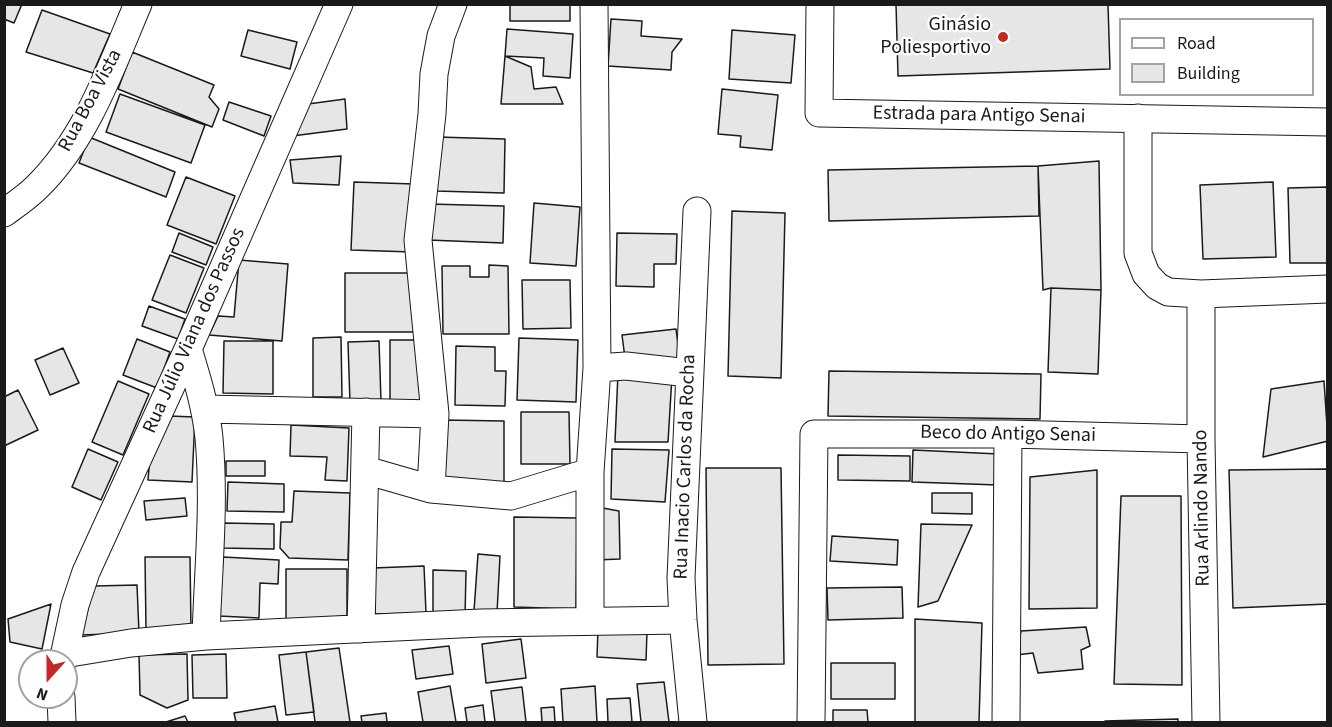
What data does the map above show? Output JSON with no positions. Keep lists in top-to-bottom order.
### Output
{
  "streets": {
    "street": [
      "Rua Boa Vista",
      "Estrada para Antigo Senai",
      "Rua Júlio Viana dos Passos",
      "Beco do Antigo Senai",
      "Rua Inacio Carlos da Rocha",
      "Rua Arlindo Nando"
    ]
  },
  "crossings": [
    ["Beco do Antigo Senai", "Rua Arlindo Nando"]
  ],
  "places": ["Ginásio Poliesportivo"],
  "legend": ["Road", "Building"],
  "north": "bottom"
}
